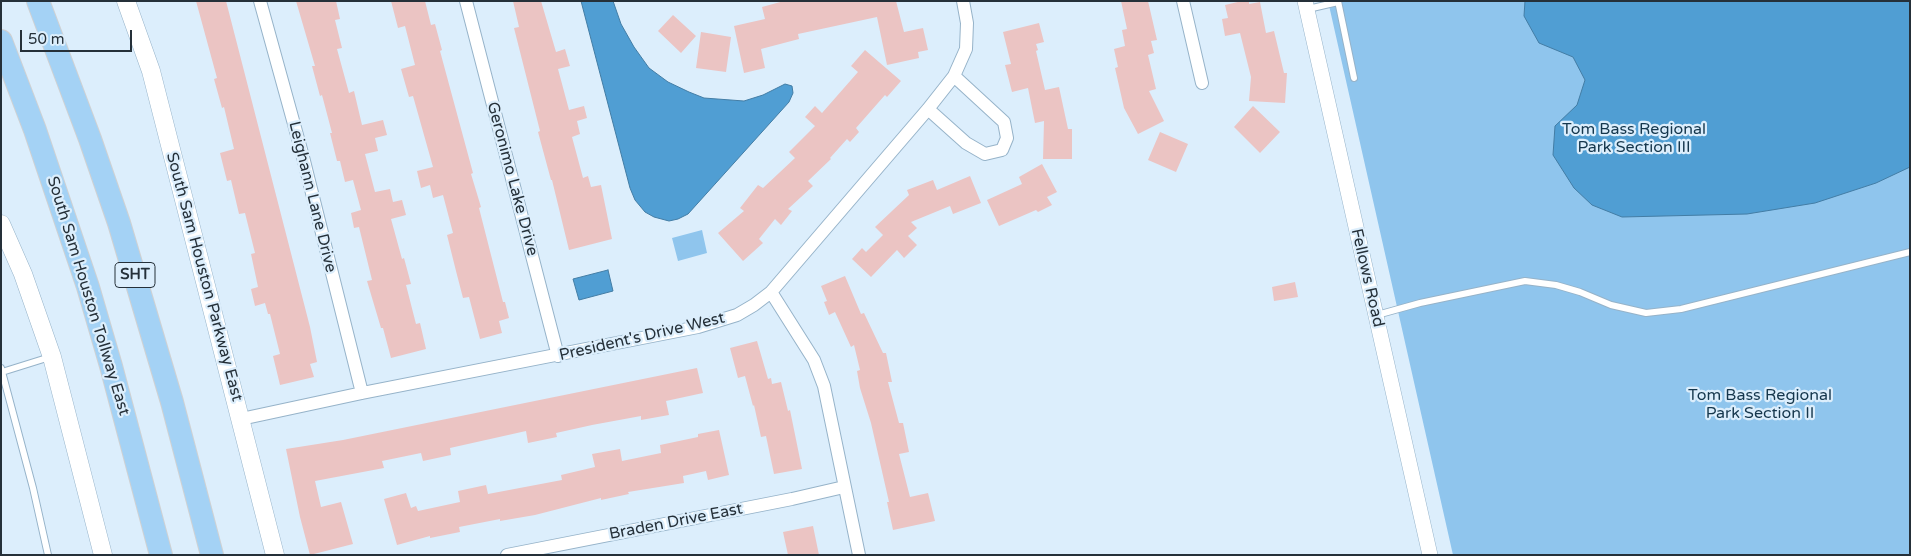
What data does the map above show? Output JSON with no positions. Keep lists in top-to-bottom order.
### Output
{
  "streets": {
    "highway": ["SHT", "South Sam Houston Tollway East"],
    "main road": ["South Sam Houston Parkway East"],
    "street": [
      "Geronimo Lake Drive",
      "Leighann Lane Drive",
      "Fellows Road",
      "President's Drive West",
      "Braden Drive East"
    ]
  },
  "crossings": [
    ["Geronimo Lake Drive", "President's Drive West"],
    ["Leighann Lane Drive", "President's Drive West"],
    ["South Sam Houston Parkway East", "President's Drive West"]
  ],
  "parks": ["Tom Bass Regional Park Section III", "Tom Bass Regional Park Section II"],
  "scale_bar": "50 m"
}
